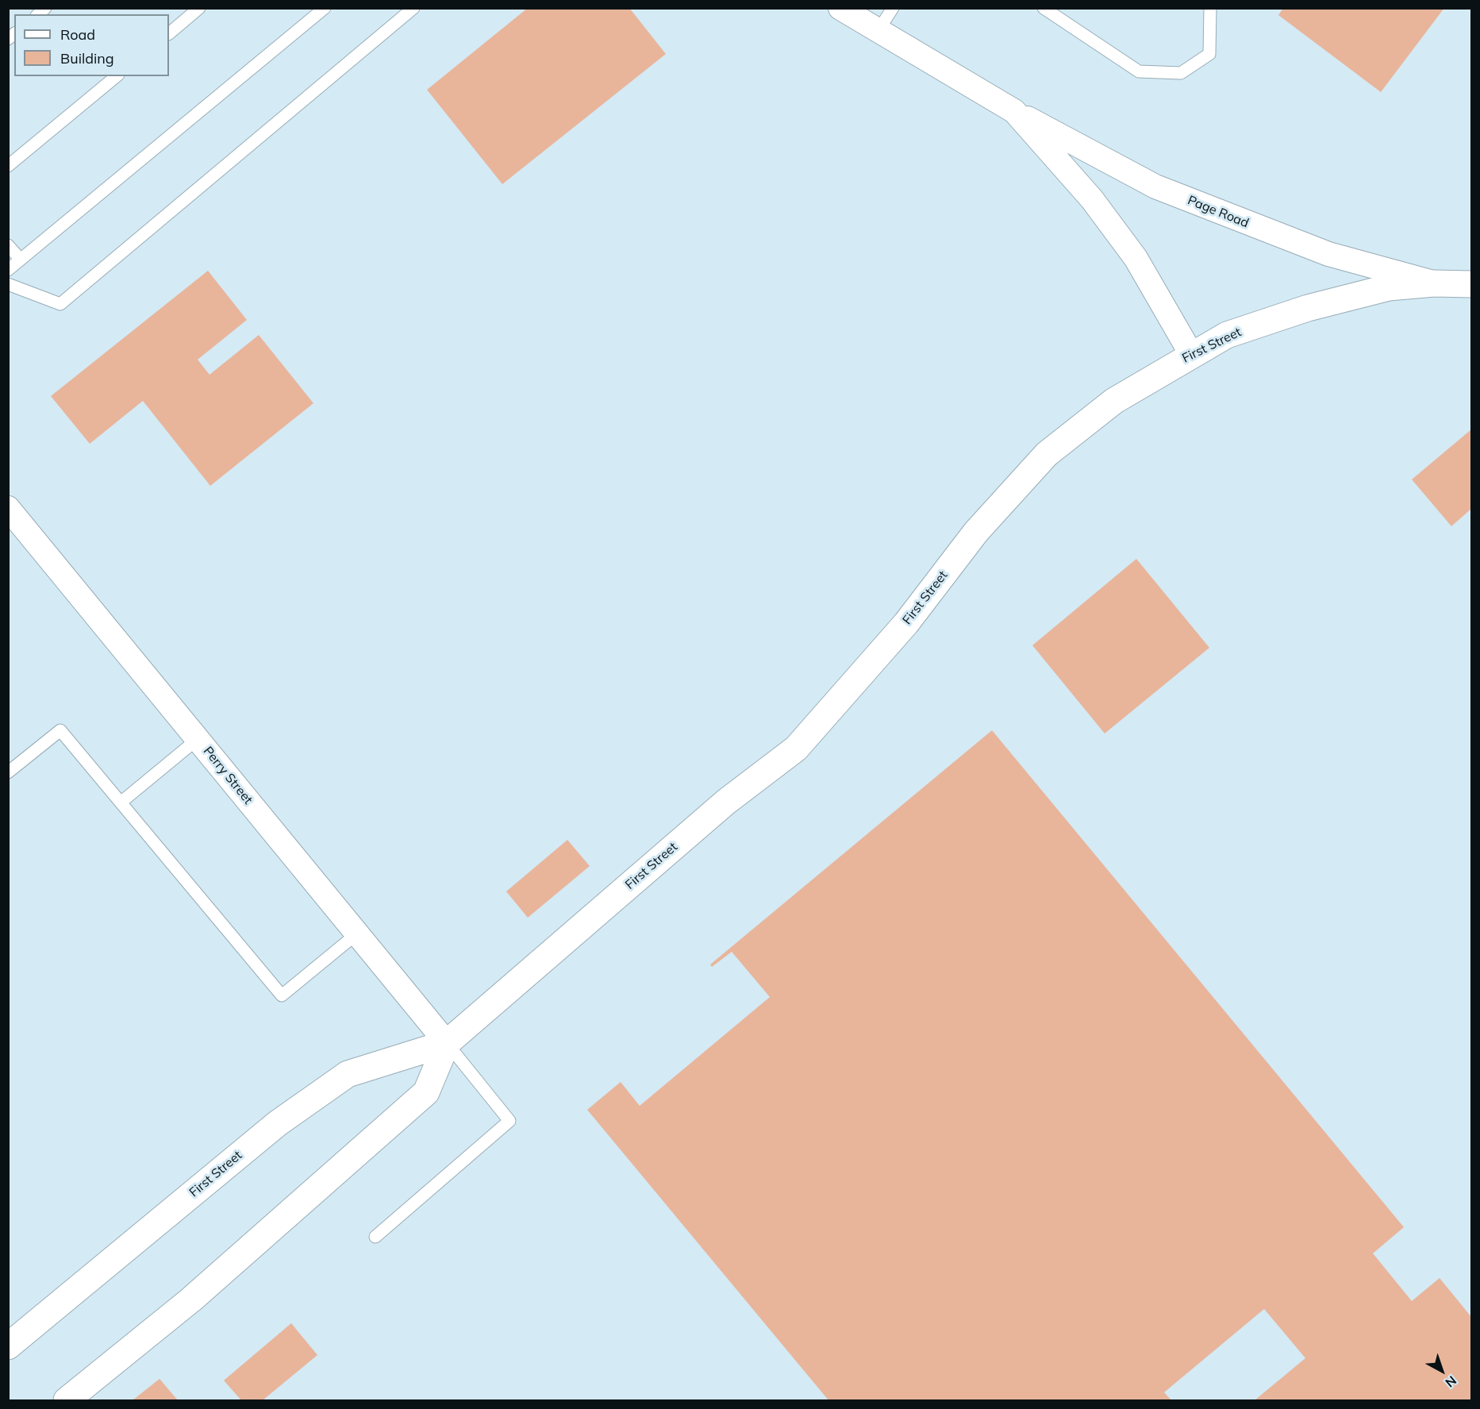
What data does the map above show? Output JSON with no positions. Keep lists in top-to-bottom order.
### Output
{
  "streets": {
    "street": ["Page Road", "First Street", "Perry Street"]
  },
  "crossings": [
    ["Page Road", "First Street"],
    ["First Street", "Perry Street"]
  ],
  "legend": ["Road", "Building"],
  "north": "bottom right"
}
